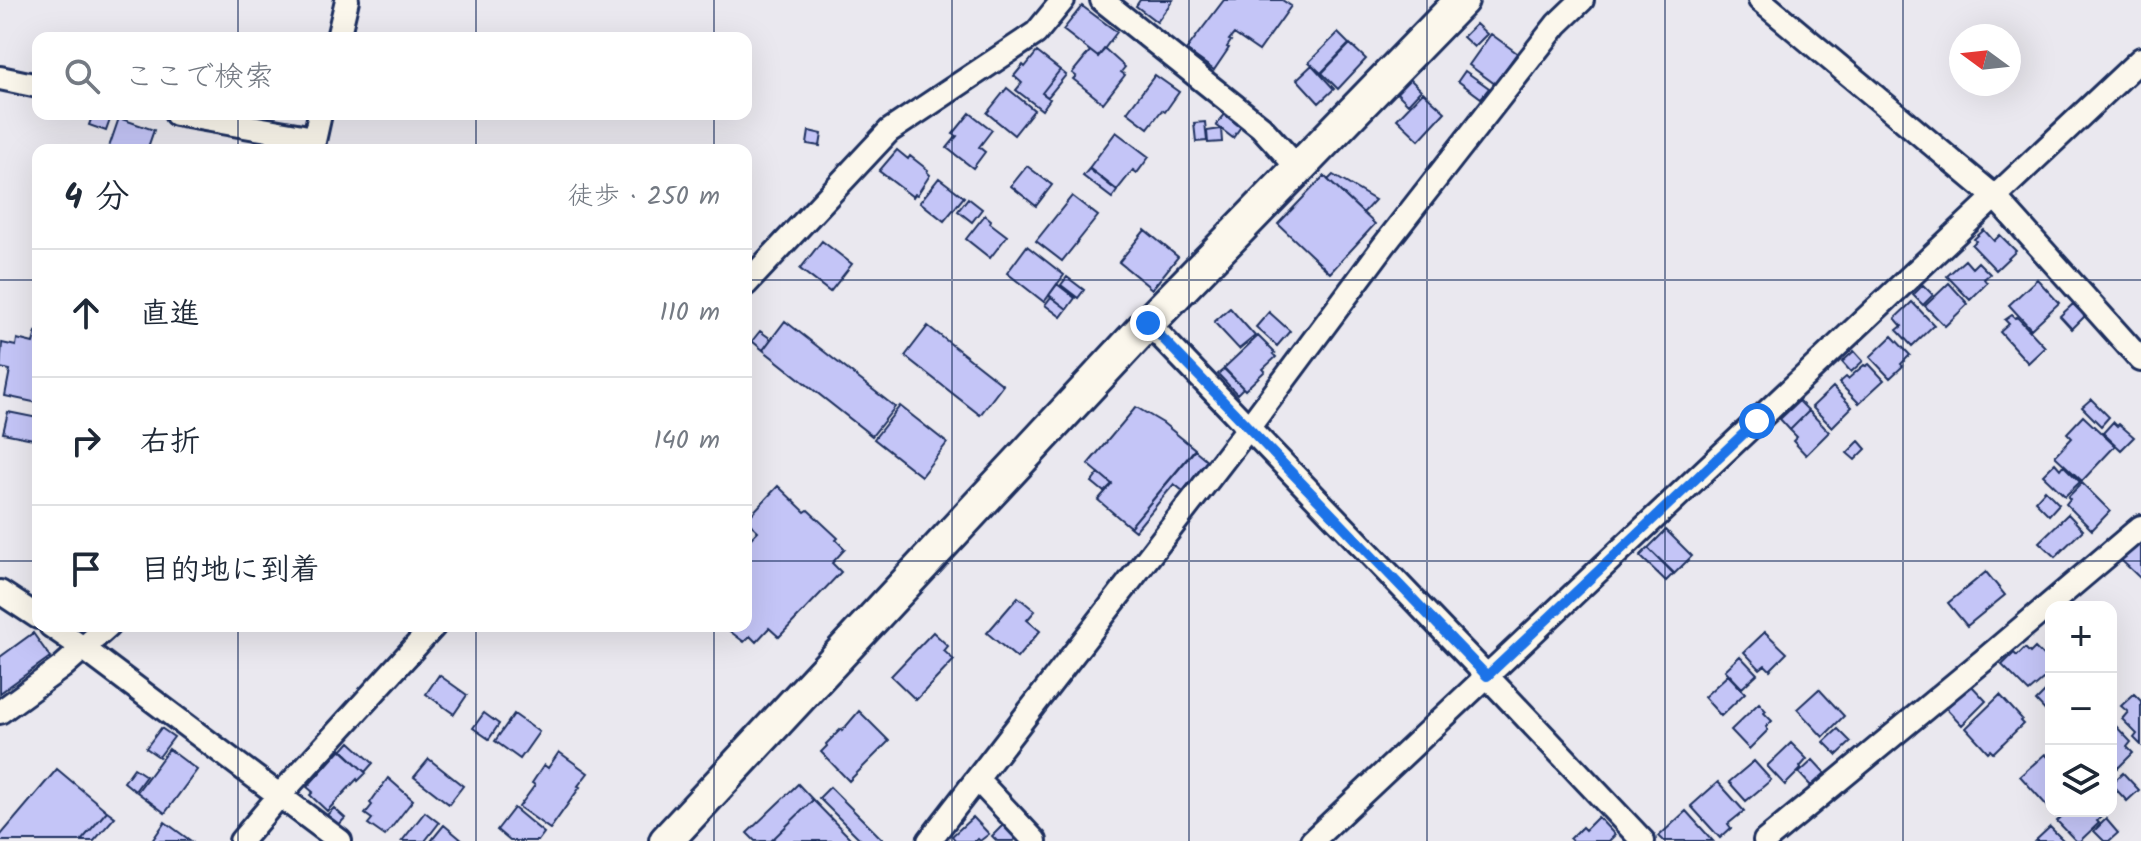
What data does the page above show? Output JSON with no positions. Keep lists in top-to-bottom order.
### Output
{
  "north": "left",
  "page": {
    "search": "ここで検索",
    "heading": ["4 分", "徒歩 · 250 m"],
    "list": [
      ["直進", "110 m"],
      ["右折", "140 m"],
      "目的地に到着"
    ],
    "map_buttons": ["+", "−"]
  }
}
